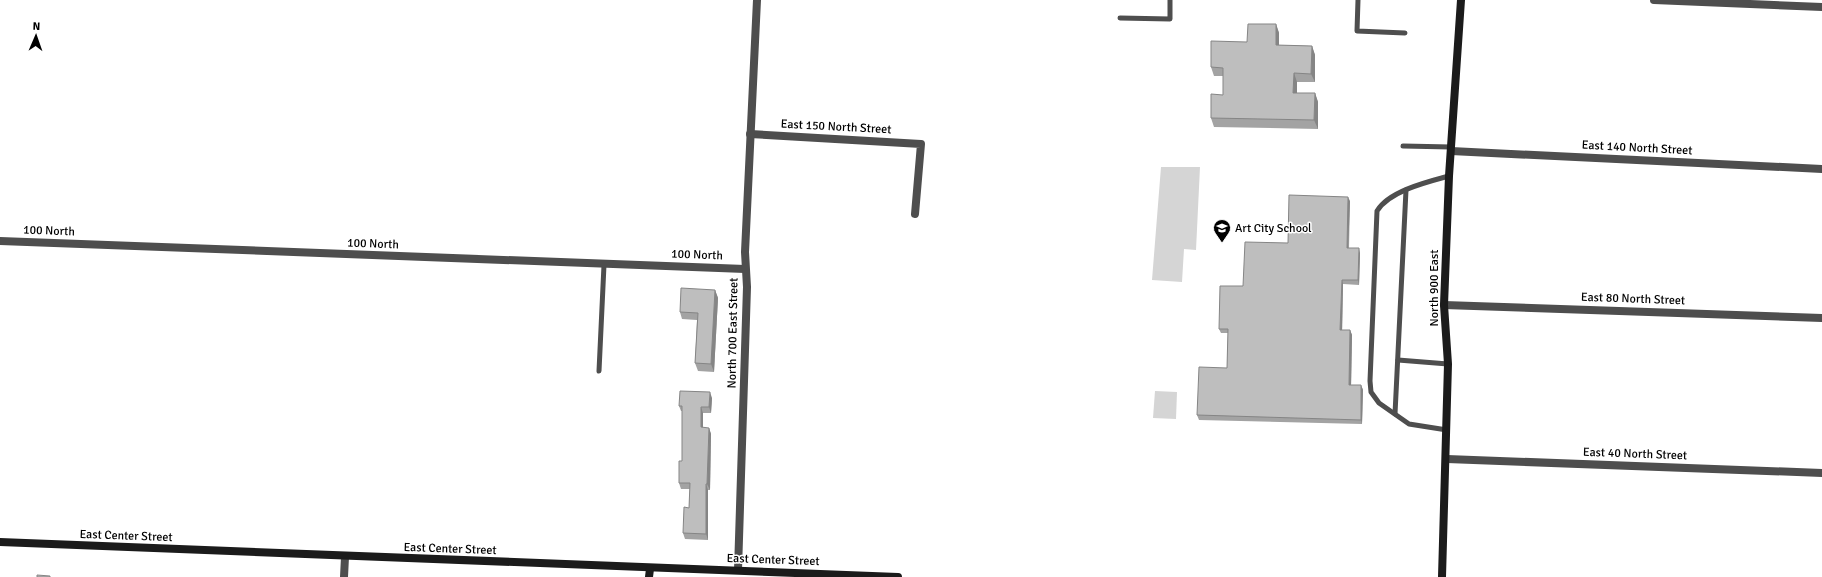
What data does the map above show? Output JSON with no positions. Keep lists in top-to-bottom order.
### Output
{
  "streets": {
    "street": [
      "East 150 North Street",
      "East 140 North Street",
      "100 North",
      "North 900 East",
      "East 80 North Street",
      "North 700 East Street",
      "East 40 North Street",
      "East Center Street"
    ]
  },
  "crossings": [
    ["East 150 North Street", "North 700 East Street"],
    ["East 140 North Street", "North 900 East"],
    ["100 North", "North 700 East Street"],
    ["North 900 East", "East 80 North Street"],
    ["North 900 East", "East 40 North Street"],
    ["North 700 East Street", "East Center Street"]
  ],
  "places": {
    "school or university": ["Art City School"]
  },
  "north": "top"
}
